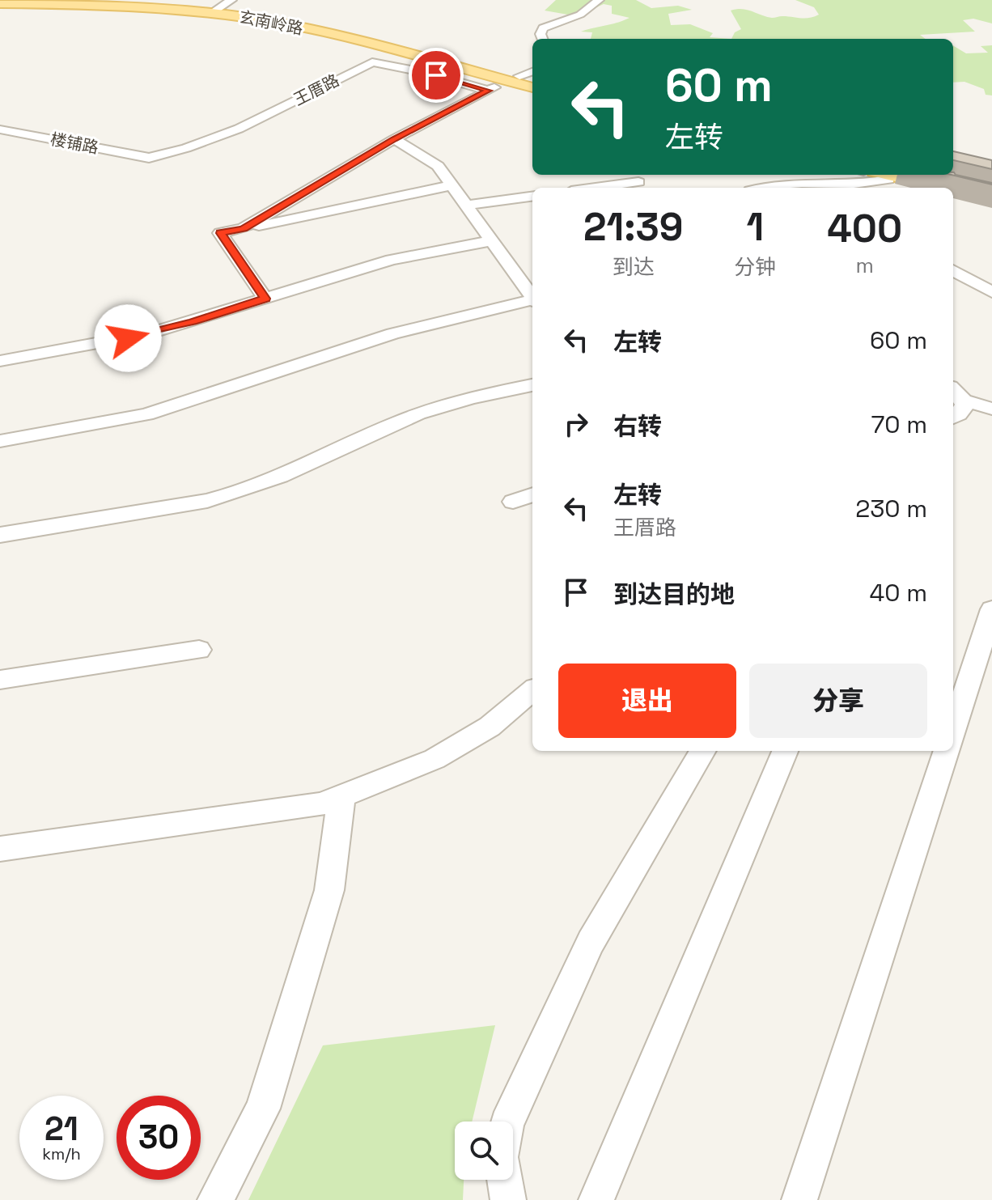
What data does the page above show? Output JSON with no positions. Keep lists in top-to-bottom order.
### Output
{
  "streets": {
    "main road": ["玄南岭路"],
    "street": ["王厝路", "楼铺路"]
  },
  "crossings": [
    ["王厝路", "楼铺路"]
  ],
  "page": {
    "turn": ["60 m", "左转"],
    "eta": [
      "21:39",
      "到达",
      "1",
      "分钟",
      "400",
      "m"
    ],
    "list": [
      {
        "name": "左转",
        "value": "60 m"
      },
      {
        "name": "右转",
        "value": "70 m"
      },
      {
        "name": "左转",
        "note": "王厝路",
        "value": "230 m"
      },
      {
        "name": "到达目的地",
        "value": "40 m"
      }
    ],
    "buttons": ["退出", "分享"],
    "speed": "21 km/h",
    "limit": "30"
  }
}
